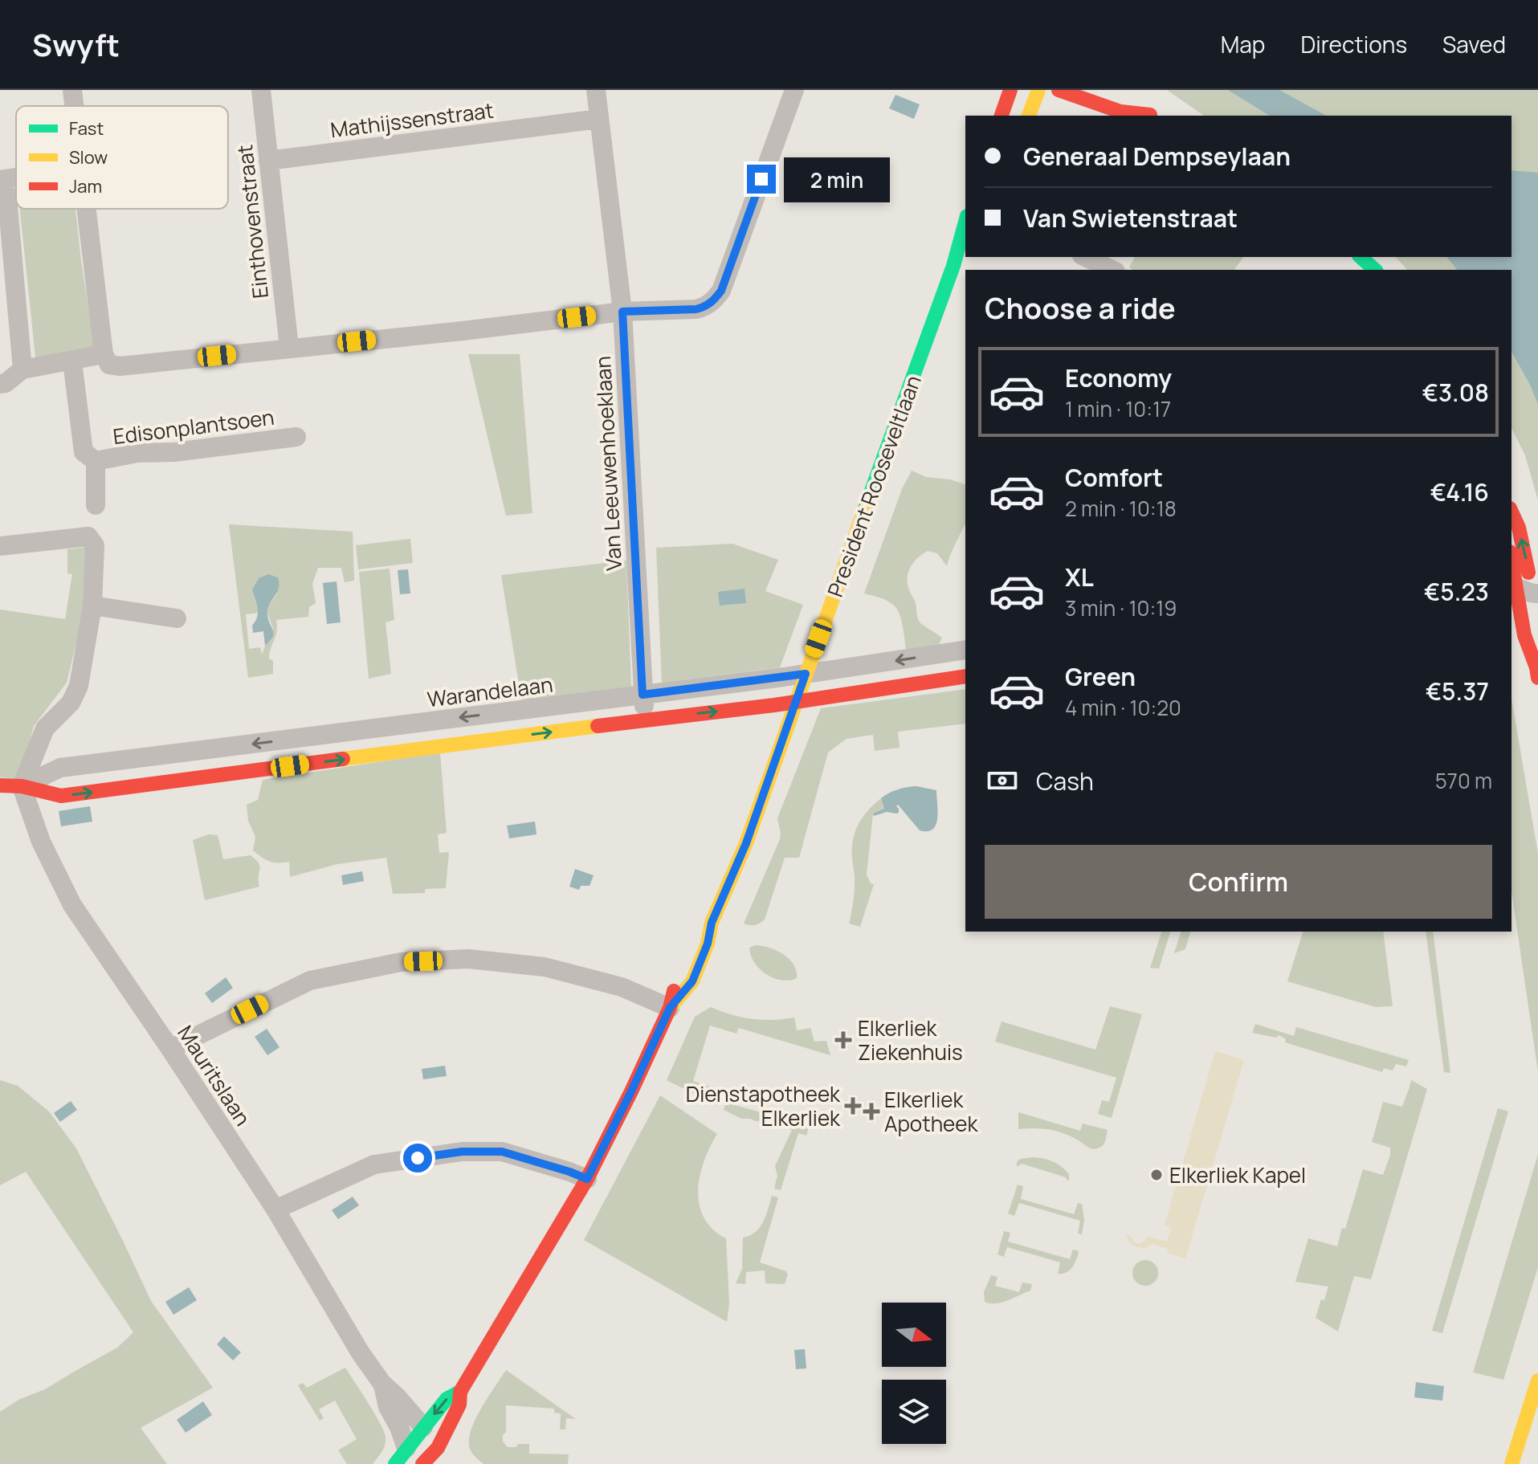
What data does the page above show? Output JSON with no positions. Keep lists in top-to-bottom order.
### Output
{
  "streets": {
    "street": [
      "Mathijssenstraat",
      "Einthovenstraat",
      "Edisonplantsoen",
      "Van Leeuwenhoeklaan",
      "President Rooseveltlaan",
      "Warandelaan",
      "Mauritslaan"
    ]
  },
  "crossings": [
    ["Mathijssenstraat", "Einthovenstraat"],
    ["Mathijssenstraat", "Van Leeuwenhoeklaan"],
    ["Van Leeuwenhoeklaan", "Warandelaan"],
    ["President Rooseveltlaan", "Warandelaan"],
    ["President Rooseveltlaan", "Mauritslaan"],
    ["Warandelaan", "Mauritslaan"]
  ],
  "places": {
    "health": ["Elkerliek Ziekenhuis", "Dienstapotheek Elkerliek", "Elkerliek Apotheek"],
    "other": ["Elkerliek Kapel"]
  },
  "legend": ["Fast", "Slow", "Jam"],
  "north": "right",
  "page": {
    "header": "Swyft",
    "nav": ["Map", "Directions", "Saved"],
    "banner": ["Generaal Dempseylaan", "Van Swietenstraat"],
    "bubble": "2 min",
    "heading": "Choose a ride",
    "list": [
      {
        "name": "Economy",
        "note": "1 min · 10:17",
        "value": "€3.08"
      },
      {
        "name": "Comfort",
        "note": "2 min · 10:18",
        "value": "€4.16"
      },
      {
        "name": "XL",
        "note": "3 min · 10:19",
        "value": "€5.23"
      },
      {
        "name": "Green",
        "note": "4 min · 10:20",
        "value": "€5.37"
      }
    ],
    "pay": ["Cash", "570 m"],
    "buttons": "Confirm"
  }
}
